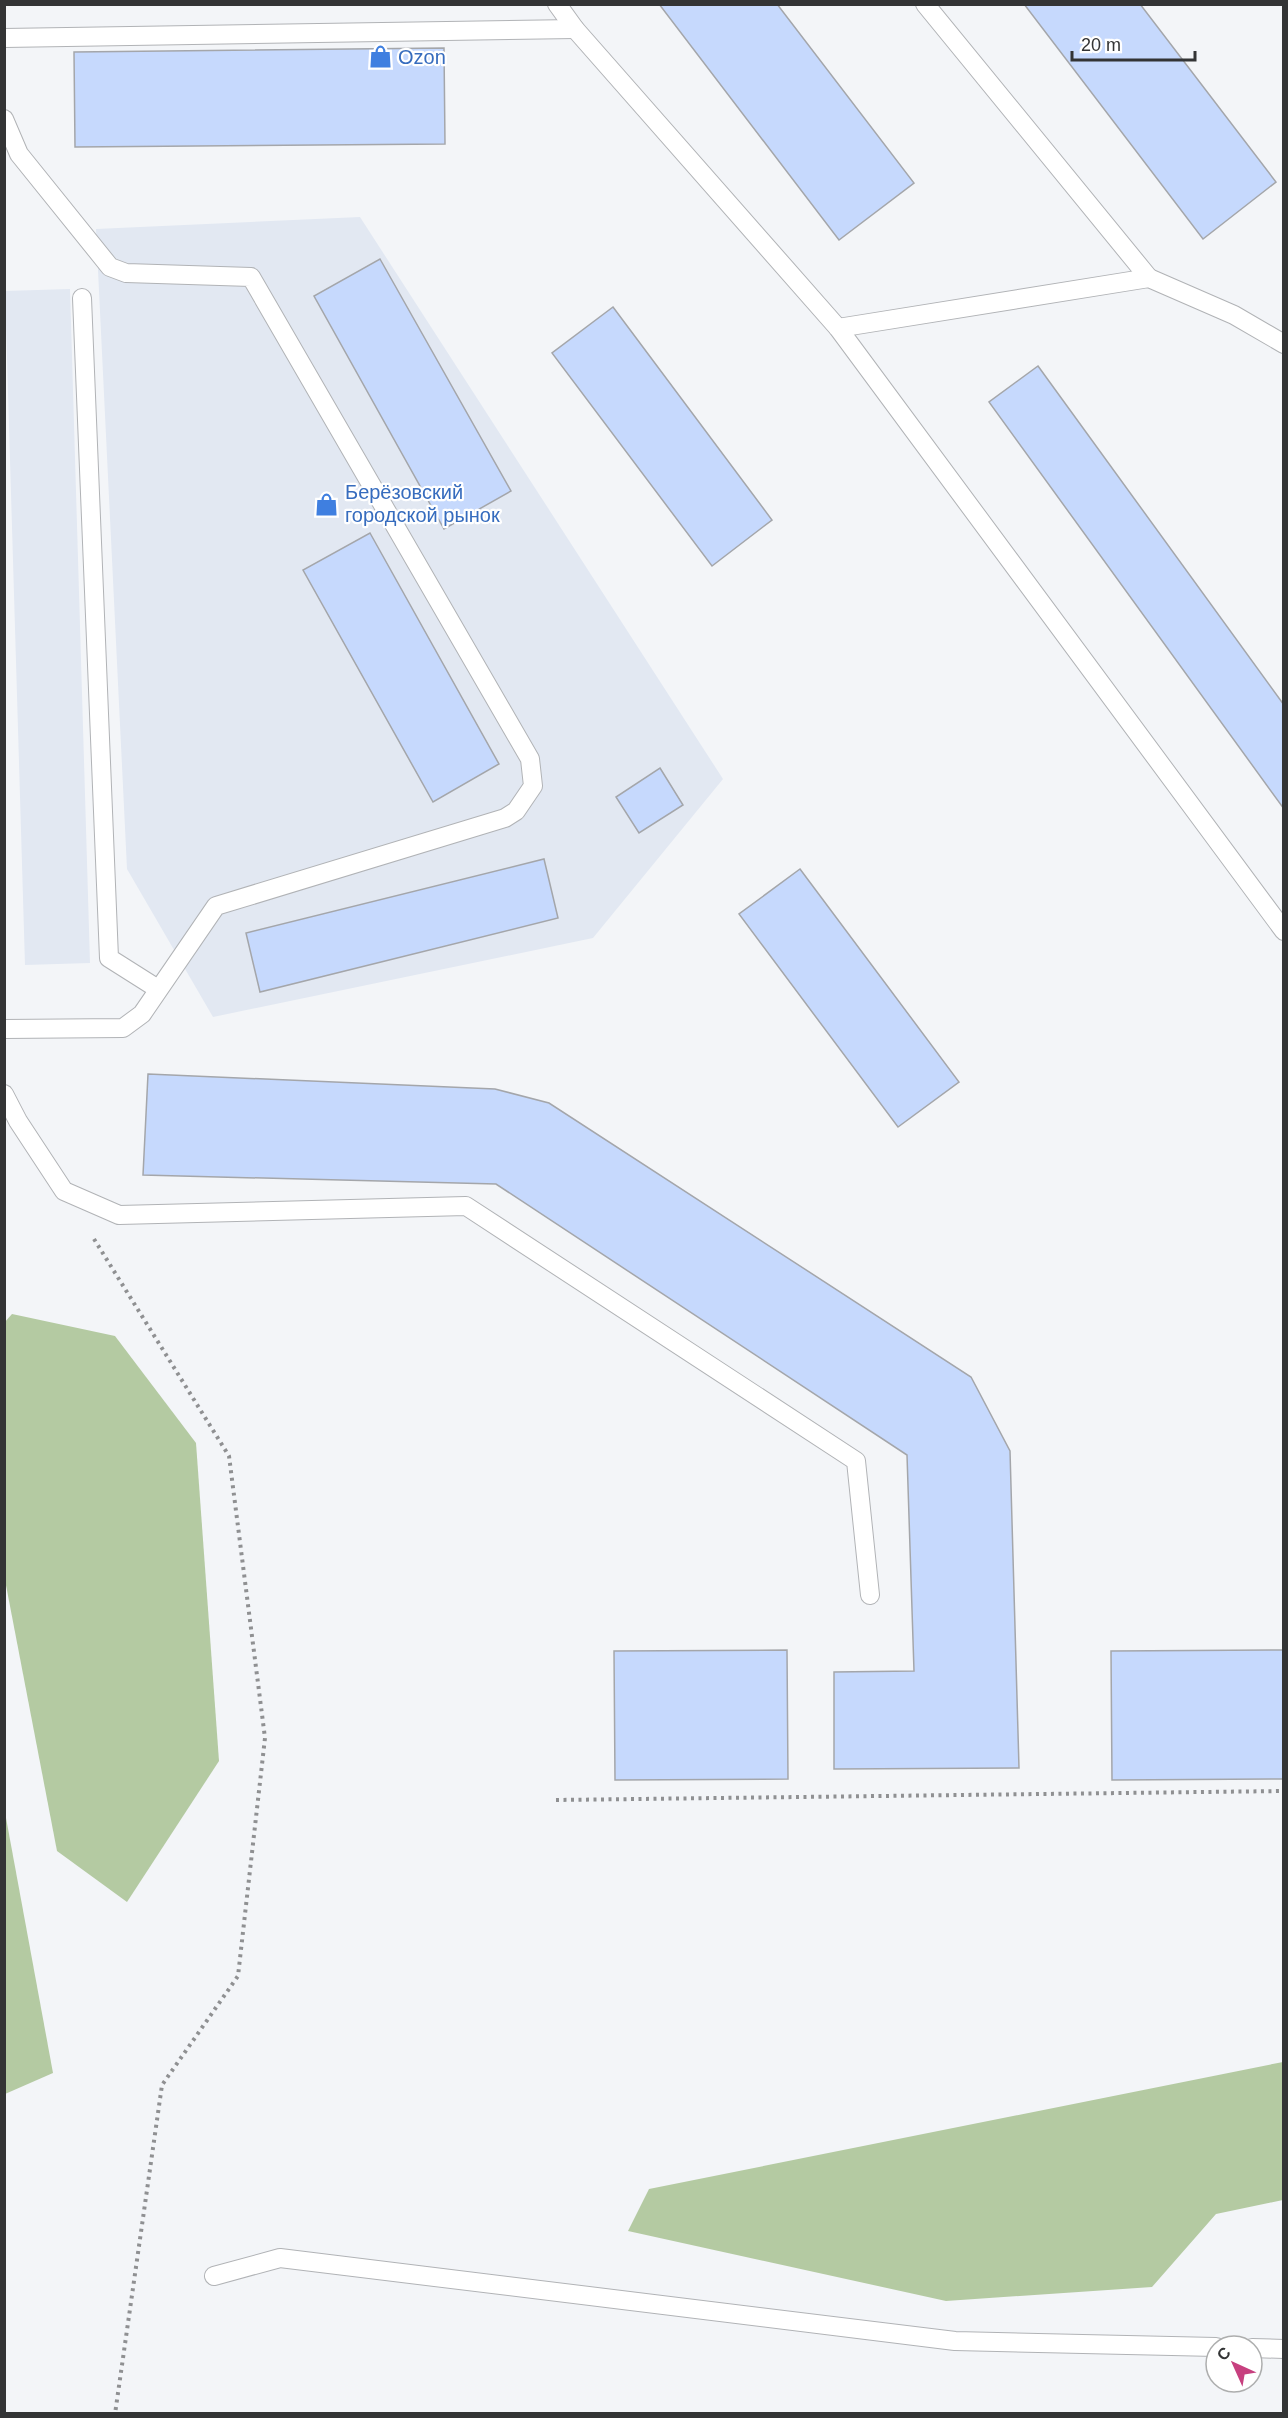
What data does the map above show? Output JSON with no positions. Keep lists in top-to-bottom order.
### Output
{
  "places": {
    "shop": ["Ozon", "Берёзовский городской рынок"]
  },
  "scale_bar": "20 m",
  "north": "top left"
}
